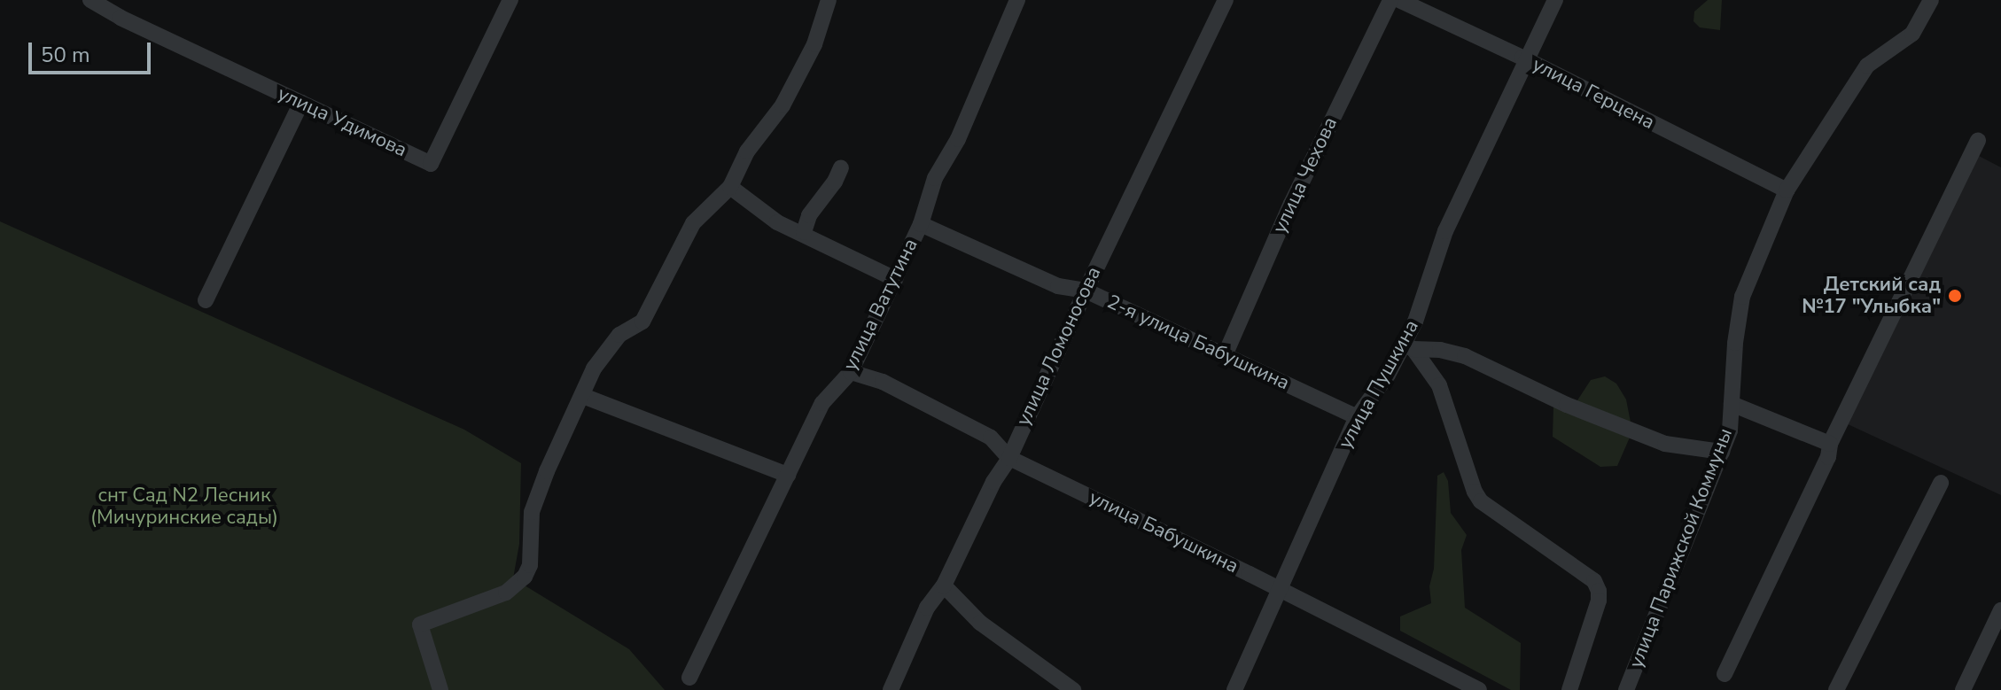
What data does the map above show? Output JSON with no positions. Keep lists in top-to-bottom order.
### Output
{
  "streets": {
    "street": [
      "улица Герцена",
      "улица Удимова",
      "улица Чехова",
      "улица Ватутина",
      "2-я улица Бабушкина",
      "улица Ломоносова",
      "улица Пушкина",
      "улица Бабушкина",
      "улица Парижской Коммуны"
    ]
  },
  "crossings": [
    ["улица Герцена", "улица Пушкина"],
    ["улица Герцена", "улица Парижской Коммуны"],
    ["улица Чехова", "2-я улица Бабушкина"],
    ["улица Ватутина", "2-я улица Бабушкина"],
    ["улица Ватутина", "улица Бабушкина"],
    ["2-я улица Бабушкина", "улица Ломоносова"],
    ["2-я улица Бабушкина", "улица Пушкина"],
    ["улица Ломоносова", "улица Бабушкина"],
    ["улица Пушкина", "улица Бабушкина"]
  ],
  "parks": ["снт Сад N2 Лесник (Мичуринские сады)"],
  "places": ["Детский сад №17 \"Улыбка\""],
  "scale_bar": "50 m"
}
